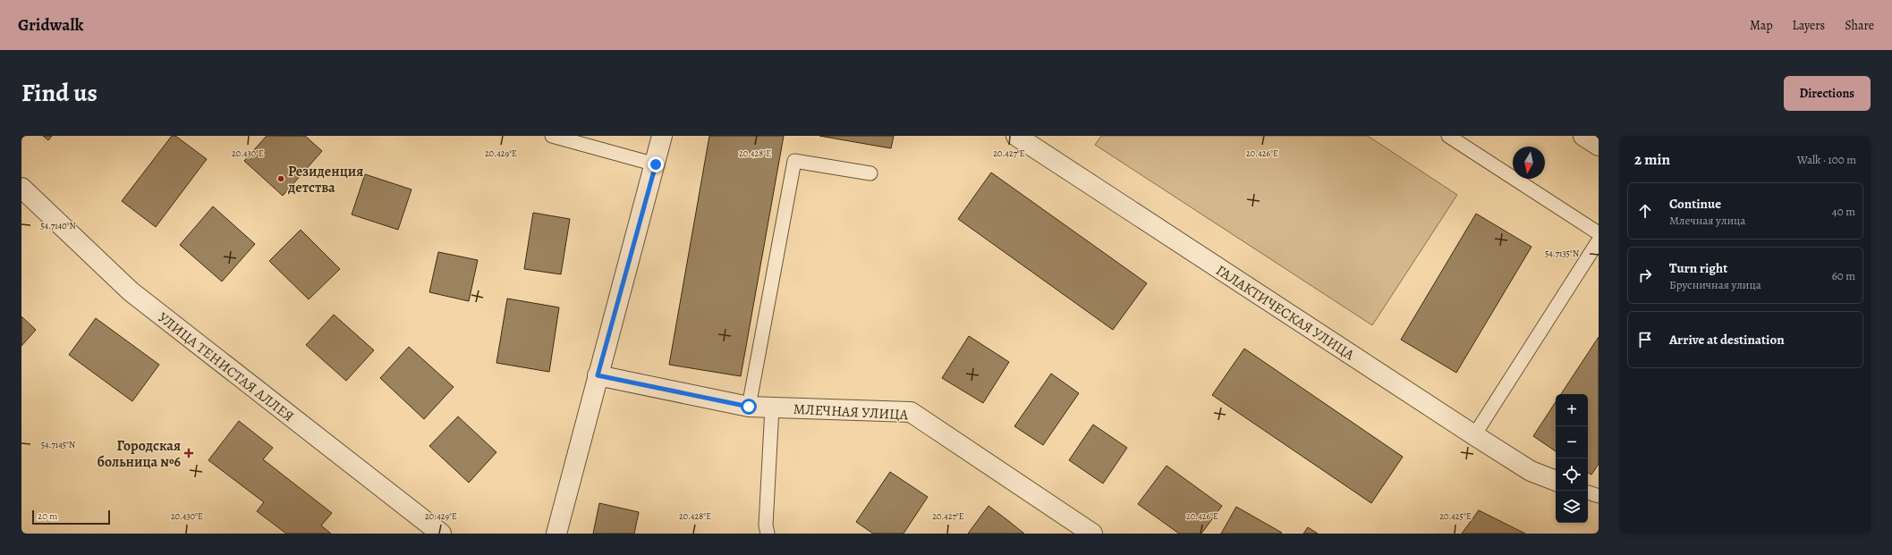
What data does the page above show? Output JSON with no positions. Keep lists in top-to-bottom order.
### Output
{
  "streets": {
    "street": ["ГАЛАКТИЧЕСКАЯ УЛИЦА", "УЛИЦА ТЕНИСТАЯ АЛЛЕЯ", "МЛЕЧНАЯ УЛИЦА"]
  },
  "places": {
    "other": ["Резиденция детства"],
    "health": ["Городская больница №6"]
  },
  "scale_bar": "20 m",
  "north": "bottom",
  "page": {
    "header": "Gridwalk",
    "nav": ["Map", "Layers", "Share"],
    "title": "Find us",
    "buttons": "Directions",
    "heading": ["2 min", "Walk · 100 m"],
    "list": [
      ["Continue", "Млечная улица", "40 m"],
      ["Turn right", "Брусничная улица", "60 m"],
      "Arrive at destination"
    ],
    "map_buttons": ["+", "−"],
    "scale": "20 m"
  },
  "coordinates": [
    "20.430°E",
    "20.429°E",
    "20.428°E",
    "20.427°E",
    "20.426°E",
    "54.7140°N",
    "54.7135°N",
    "54.7145°N",
    "20.425°E"
  ]
}
